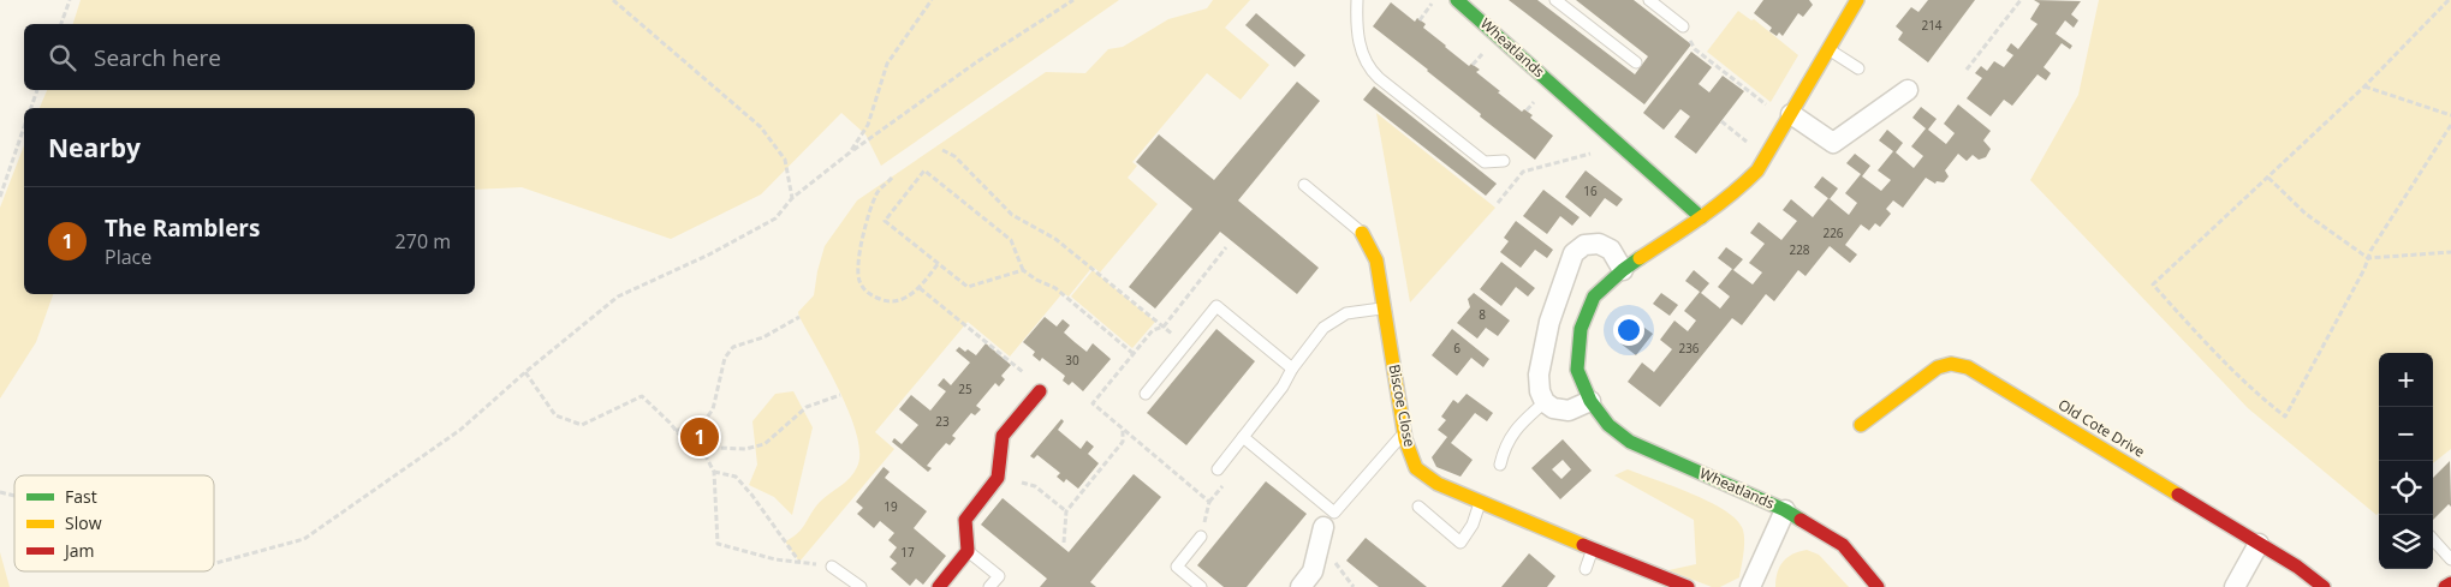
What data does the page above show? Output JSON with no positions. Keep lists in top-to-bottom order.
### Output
{
  "streets": {
    "street": ["Wheatlands", "Biscoe Close", "Old Cote Drive"]
  },
  "house_numbers": [
    "214",
    "16",
    "226",
    "228",
    "8",
    "6",
    "236",
    "30",
    "25",
    "23",
    "19",
    "17"
  ],
  "legend": ["Fast", "Slow", "Jam"],
  "page": {
    "search": "Search here",
    "heading": "Nearby",
    "list": [
      {
        "mark": "1",
        "name": "The Ramblers",
        "note": "Place",
        "value": "270 m"
      }
    ],
    "map_buttons": ["+", "−"],
    "pins": "1"
  }
}
